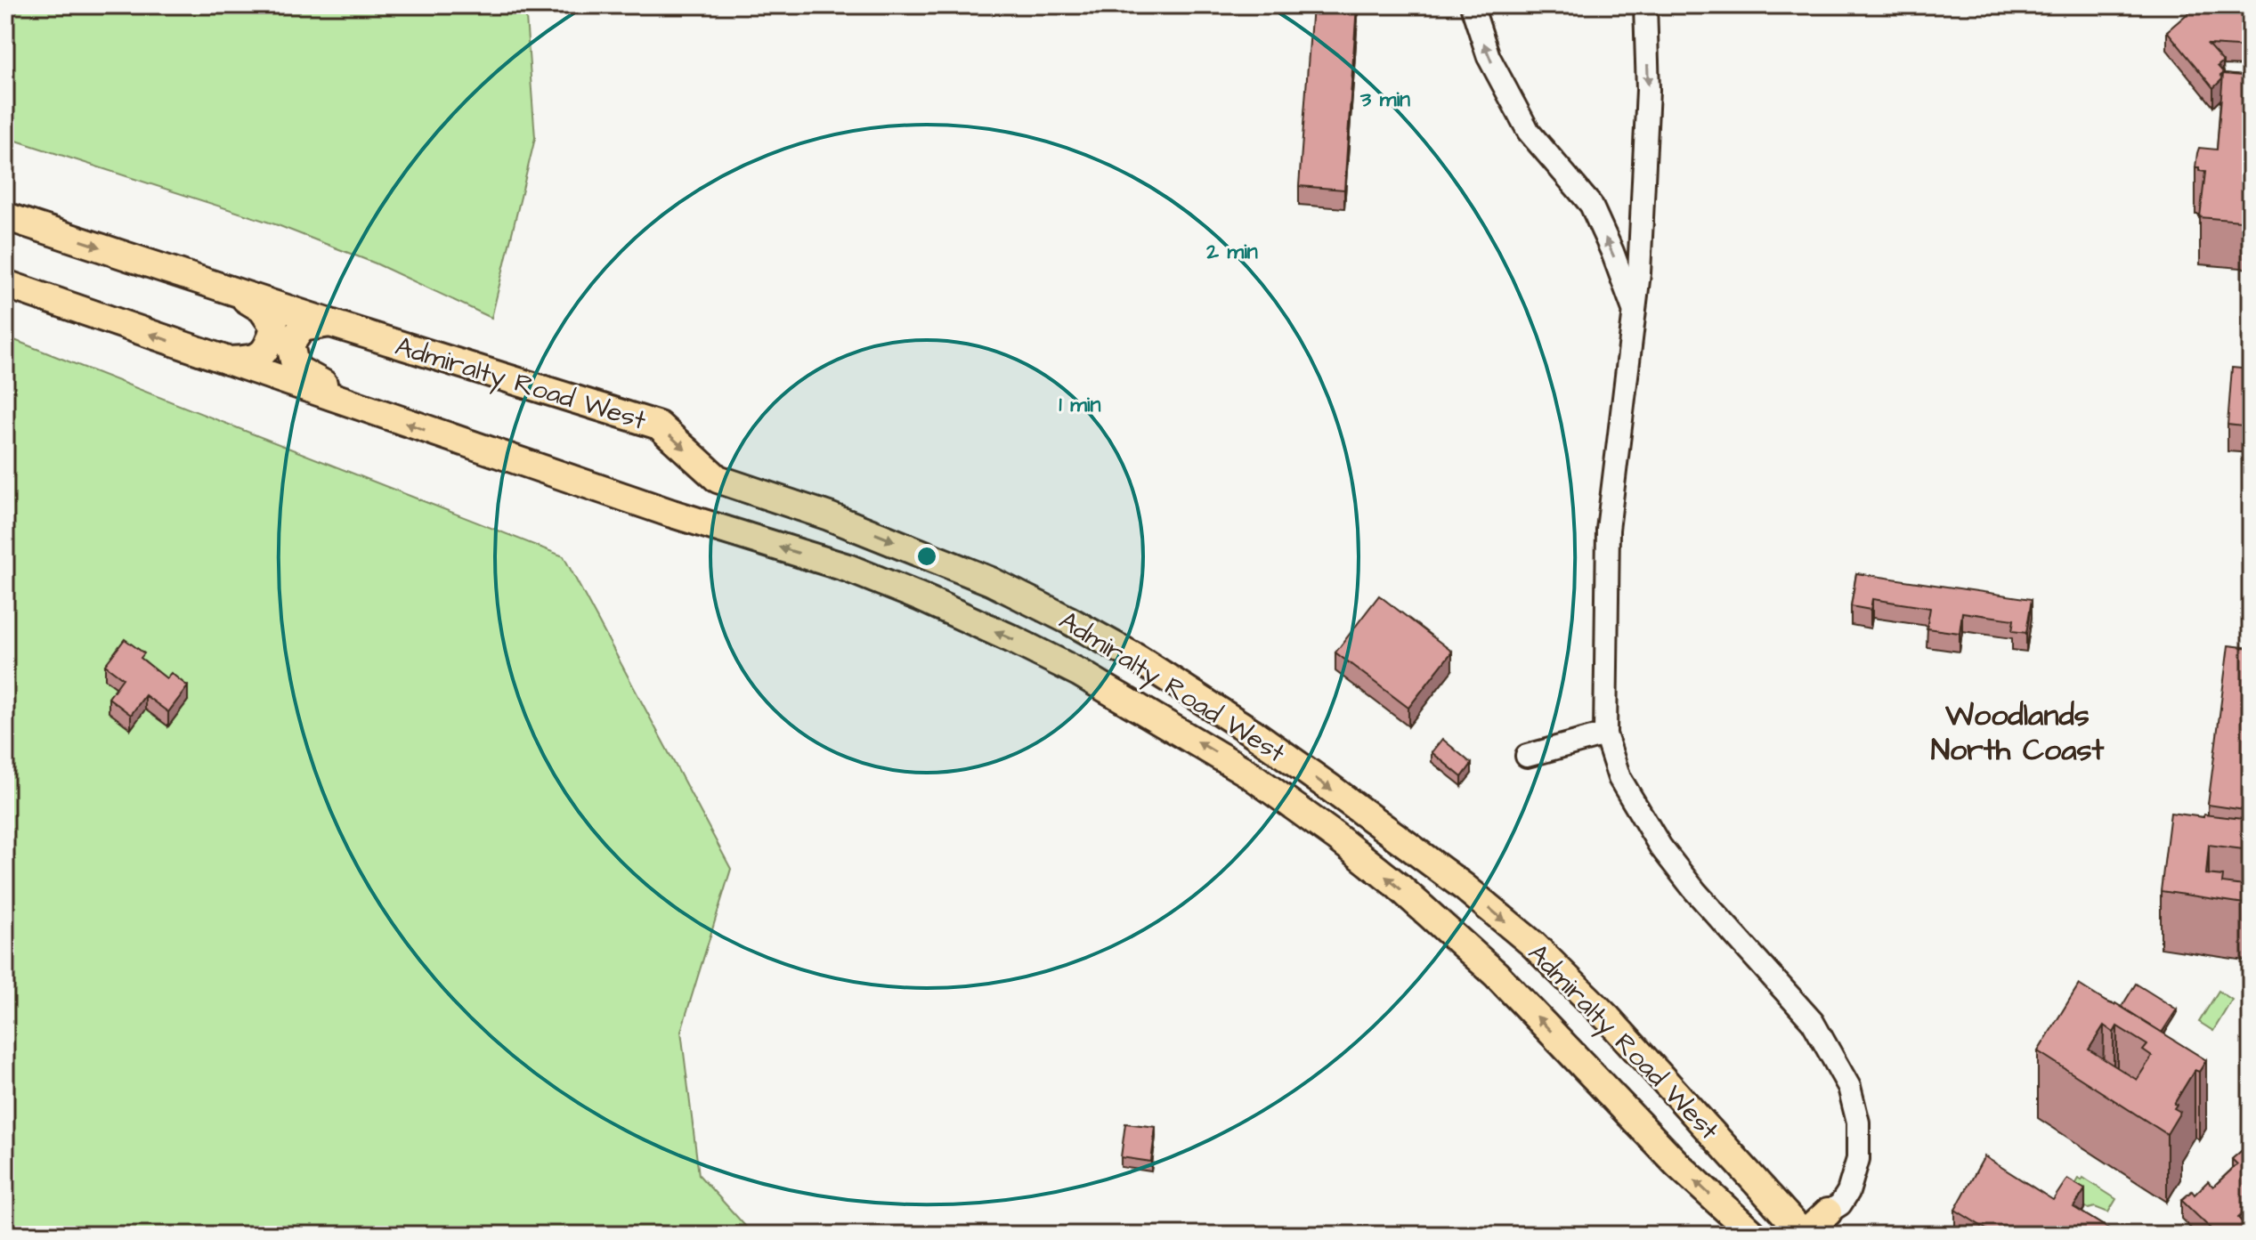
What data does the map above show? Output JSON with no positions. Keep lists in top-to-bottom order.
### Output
{
  "streets": {
    "main road": ["Admiralty Road West"]
  },
  "districts": ["Woodlands North Coast"],
  "rings": ["3 min", "2 min", "1 min"]
}
